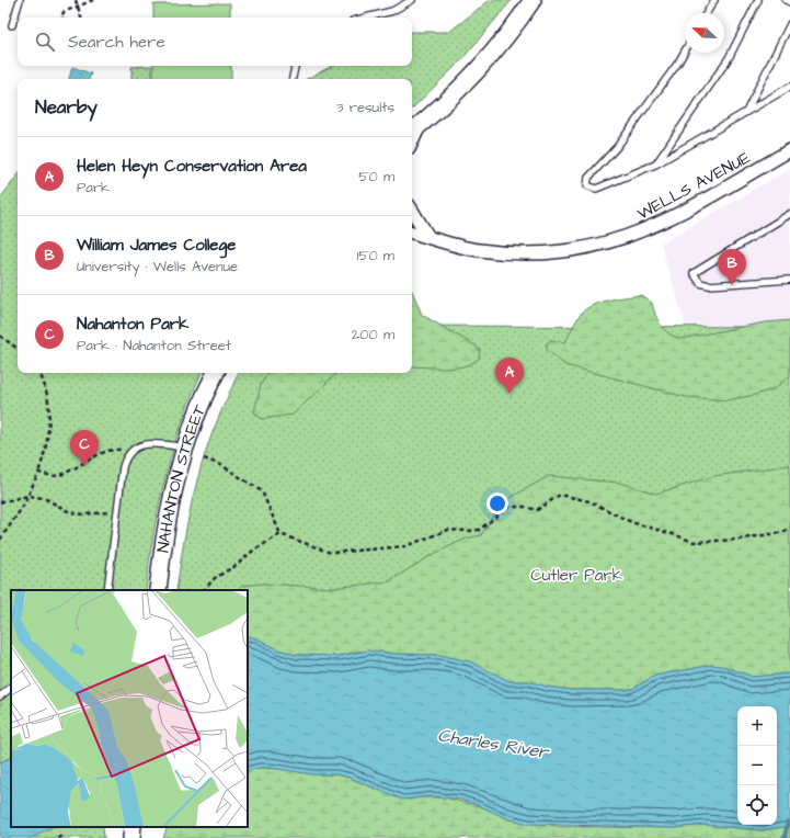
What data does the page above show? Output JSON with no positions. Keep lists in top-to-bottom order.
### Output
{
  "streets": {
    "main road": ["NAHANTON STREET"],
    "street": ["WELLS AVENUE"]
  },
  "water": ["Charles River"],
  "parks": ["Cutler Park"],
  "north": "top left",
  "page": {
    "search": "Search here",
    "heading": ["Nearby", "3 results"],
    "list": [
      {
        "mark": "A",
        "name": "Helen Heyn Conservation Area",
        "note": "Park",
        "value": "50 m"
      },
      {
        "mark": "B",
        "name": "William James College",
        "note": "University · Wells Avenue",
        "value": "150 m"
      },
      {
        "mark": "C",
        "name": "Nahanton Park",
        "note": "Park · Nahanton Street",
        "value": "200 m"
      }
    ],
    "pins": ["B", "A", "C"],
    "map_buttons": ["+", "−"]
  }
}
